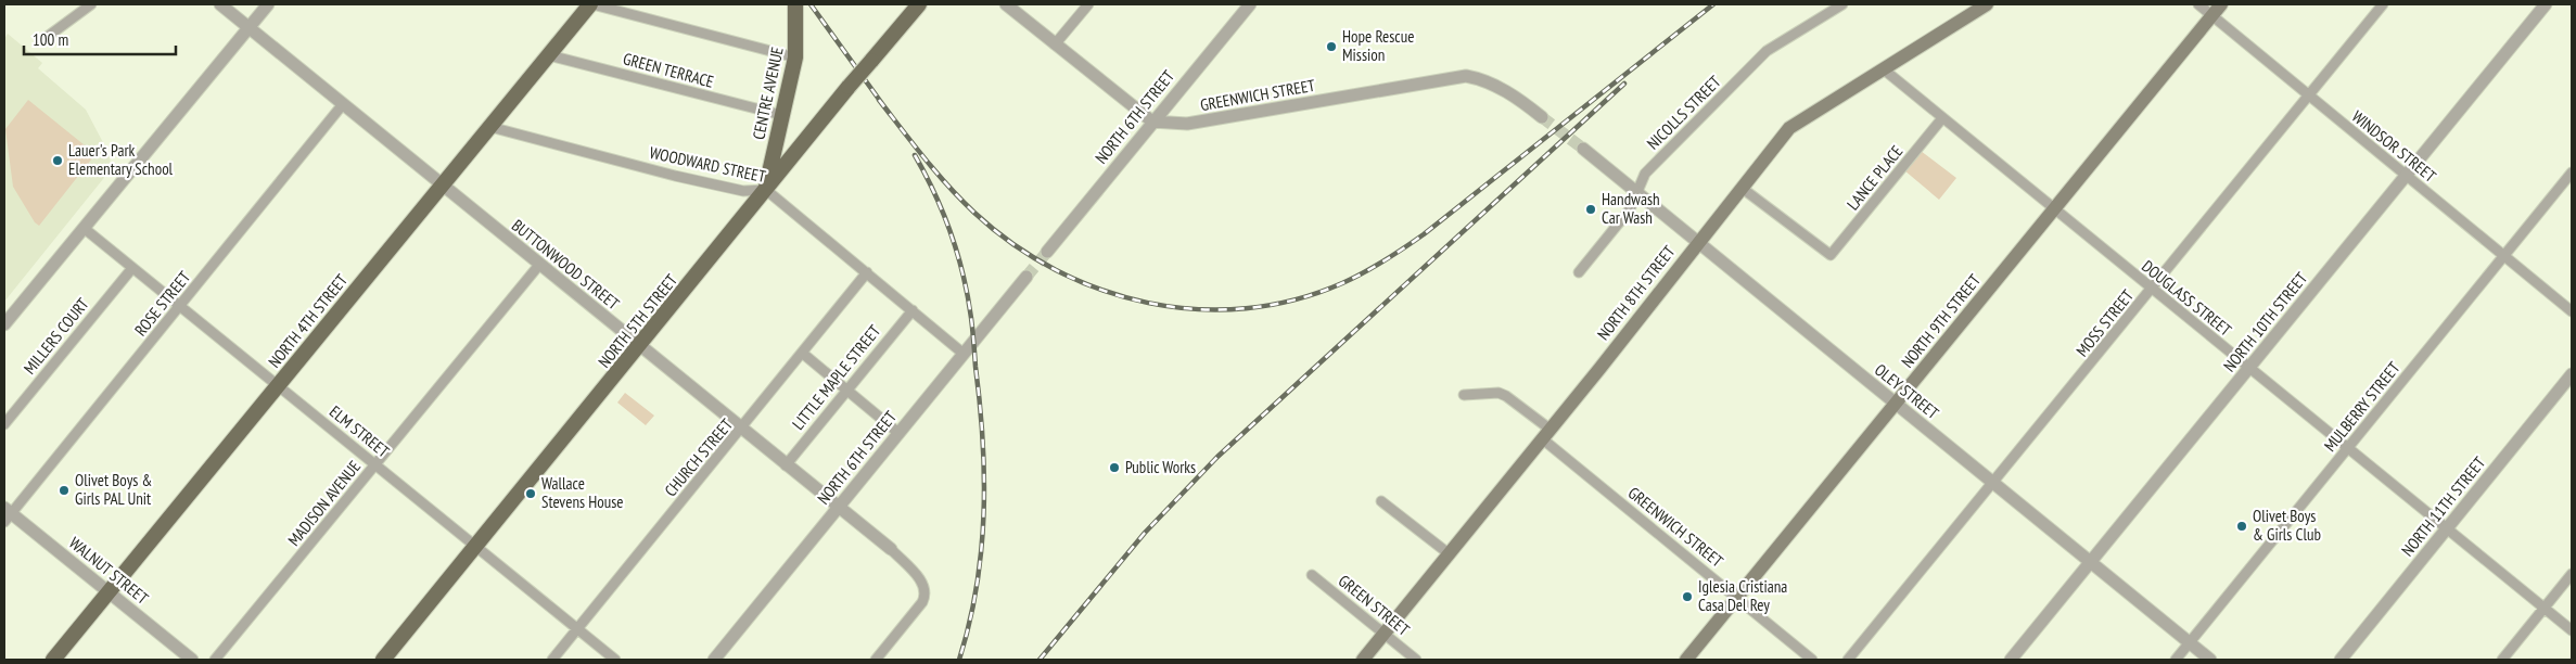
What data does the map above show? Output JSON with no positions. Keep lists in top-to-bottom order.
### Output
{
  "streets": {
    "main road": [
      "CENTRE AVENUE",
      "NORTH 8TH STREET",
      "NORTH 4TH STREET",
      "NORTH 5TH STREET",
      "NORTH 9TH STREET"
    ],
    "street": [
      "GREEN TERRACE",
      "GREENWICH STREET",
      "NICOLLS STREET",
      "NORTH 6TH STREET",
      "WINDSOR STREET",
      "WOODWARD STREET",
      "LANCE PLACE",
      "BUTTONWOOD STREET",
      "DOUGLASS STREET",
      "ROSE STREET",
      "NORTH 10TH STREET",
      "MOSS STREET",
      "MILLERS COURT",
      "LITTLE MAPLE STREET",
      "OLEY STREET",
      "MULBERRY STREET",
      "ELM STREET",
      "CHURCH STREET",
      "MADISON AVENUE",
      "NORTH 11TH STREET",
      "WALNUT STREET",
      "GREEN STREET"
    ]
  },
  "crossings": [
    ["GREEN TERRACE", "CENTRE AVENUE"],
    ["GREEN TERRACE", "NORTH 4TH STREET"],
    ["CENTRE AVENUE", "WOODWARD STREET"],
    ["CENTRE AVENUE", "NORTH 5TH STREET"],
    ["GREENWICH STREET", "NORTH 6TH STREET"],
    ["GREENWICH STREET", "NORTH 8TH STREET"],
    ["GREENWICH STREET", "NORTH 9TH STREET"],
    ["NICOLLS STREET", "OLEY STREET"],
    ["NORTH 6TH STREET", "WOODWARD STREET"],
    ["NORTH 6TH STREET", "BUTTONWOOD STREET"],
    ["WINDSOR STREET", "NORTH 9TH STREET"],
    ["WINDSOR STREET", "NORTH 10TH STREET"],
    ["WINDSOR STREET", "MOSS STREET"],
    ["WINDSOR STREET", "MULBERRY STREET"],
    ["WOODWARD STREET", "NORTH 4TH STREET"],
    ["WOODWARD STREET", "NORTH 5TH STREET"],
    ["WOODWARD STREET", "LITTLE MAPLE STREET"],
    ["WOODWARD STREET", "CHURCH STREET"],
    ["LANCE PLACE", "NORTH 8TH STREET"],
    ["LANCE PLACE", "DOUGLASS STREET"],
    ["BUTTONWOOD STREET", "ROSE STREET"],
    ["BUTTONWOOD STREET", "NORTH 4TH STREET"],
    ["BUTTONWOOD STREET", "NORTH 5TH STREET"],
    ["BUTTONWOOD STREET", "LITTLE MAPLE STREET"],
    ["BUTTONWOOD STREET", "CHURCH STREET"],
    ["BUTTONWOOD STREET", "MADISON AVENUE"],
    ["NORTH 8TH STREET", "DOUGLASS STREET"],
    ["NORTH 8TH STREET", "OLEY STREET"],
    ["NORTH 8TH STREET", "GREEN STREET"],
    ["DOUGLASS STREET", "NORTH 9TH STREET"],
    ["DOUGLASS STREET", "NORTH 10TH STREET"],
    ["DOUGLASS STREET", "MOSS STREET"],
    ["DOUGLASS STREET", "MULBERRY STREET"],
    ["DOUGLASS STREET", "NORTH 11TH STREET"],
    ["ROSE STREET", "ELM STREET"],
    ["ROSE STREET", "WALNUT STREET"],
    ["NORTH 4TH STREET", "ELM STREET"],
    ["NORTH 4TH STREET", "WALNUT STREET"],
    ["NORTH 5TH STREET", "ELM STREET"],
    ["NORTH 9TH STREET", "OLEY STREET"],
    ["NORTH 10TH STREET", "OLEY STREET"],
    ["MOSS STREET", "OLEY STREET"],
    ["MILLERS COURT", "ELM STREET"],
    ["OLEY STREET", "MULBERRY STREET"],
    ["ELM STREET", "CHURCH STREET"],
    ["ELM STREET", "MADISON AVENUE"]
  ],
  "places": [
    "Hope Rescue Mission",
    "Lauer's Park Elementary School",
    "Handwash Car Wash",
    "Public Works",
    "Olivet Boys & Girls PAL Unit",
    "Wallace Stevens House",
    "Olivet Boys & Girls Club",
    "Iglesia Cristiana Casa Del Rey"
  ],
  "scale_bar": "100 m"
}
